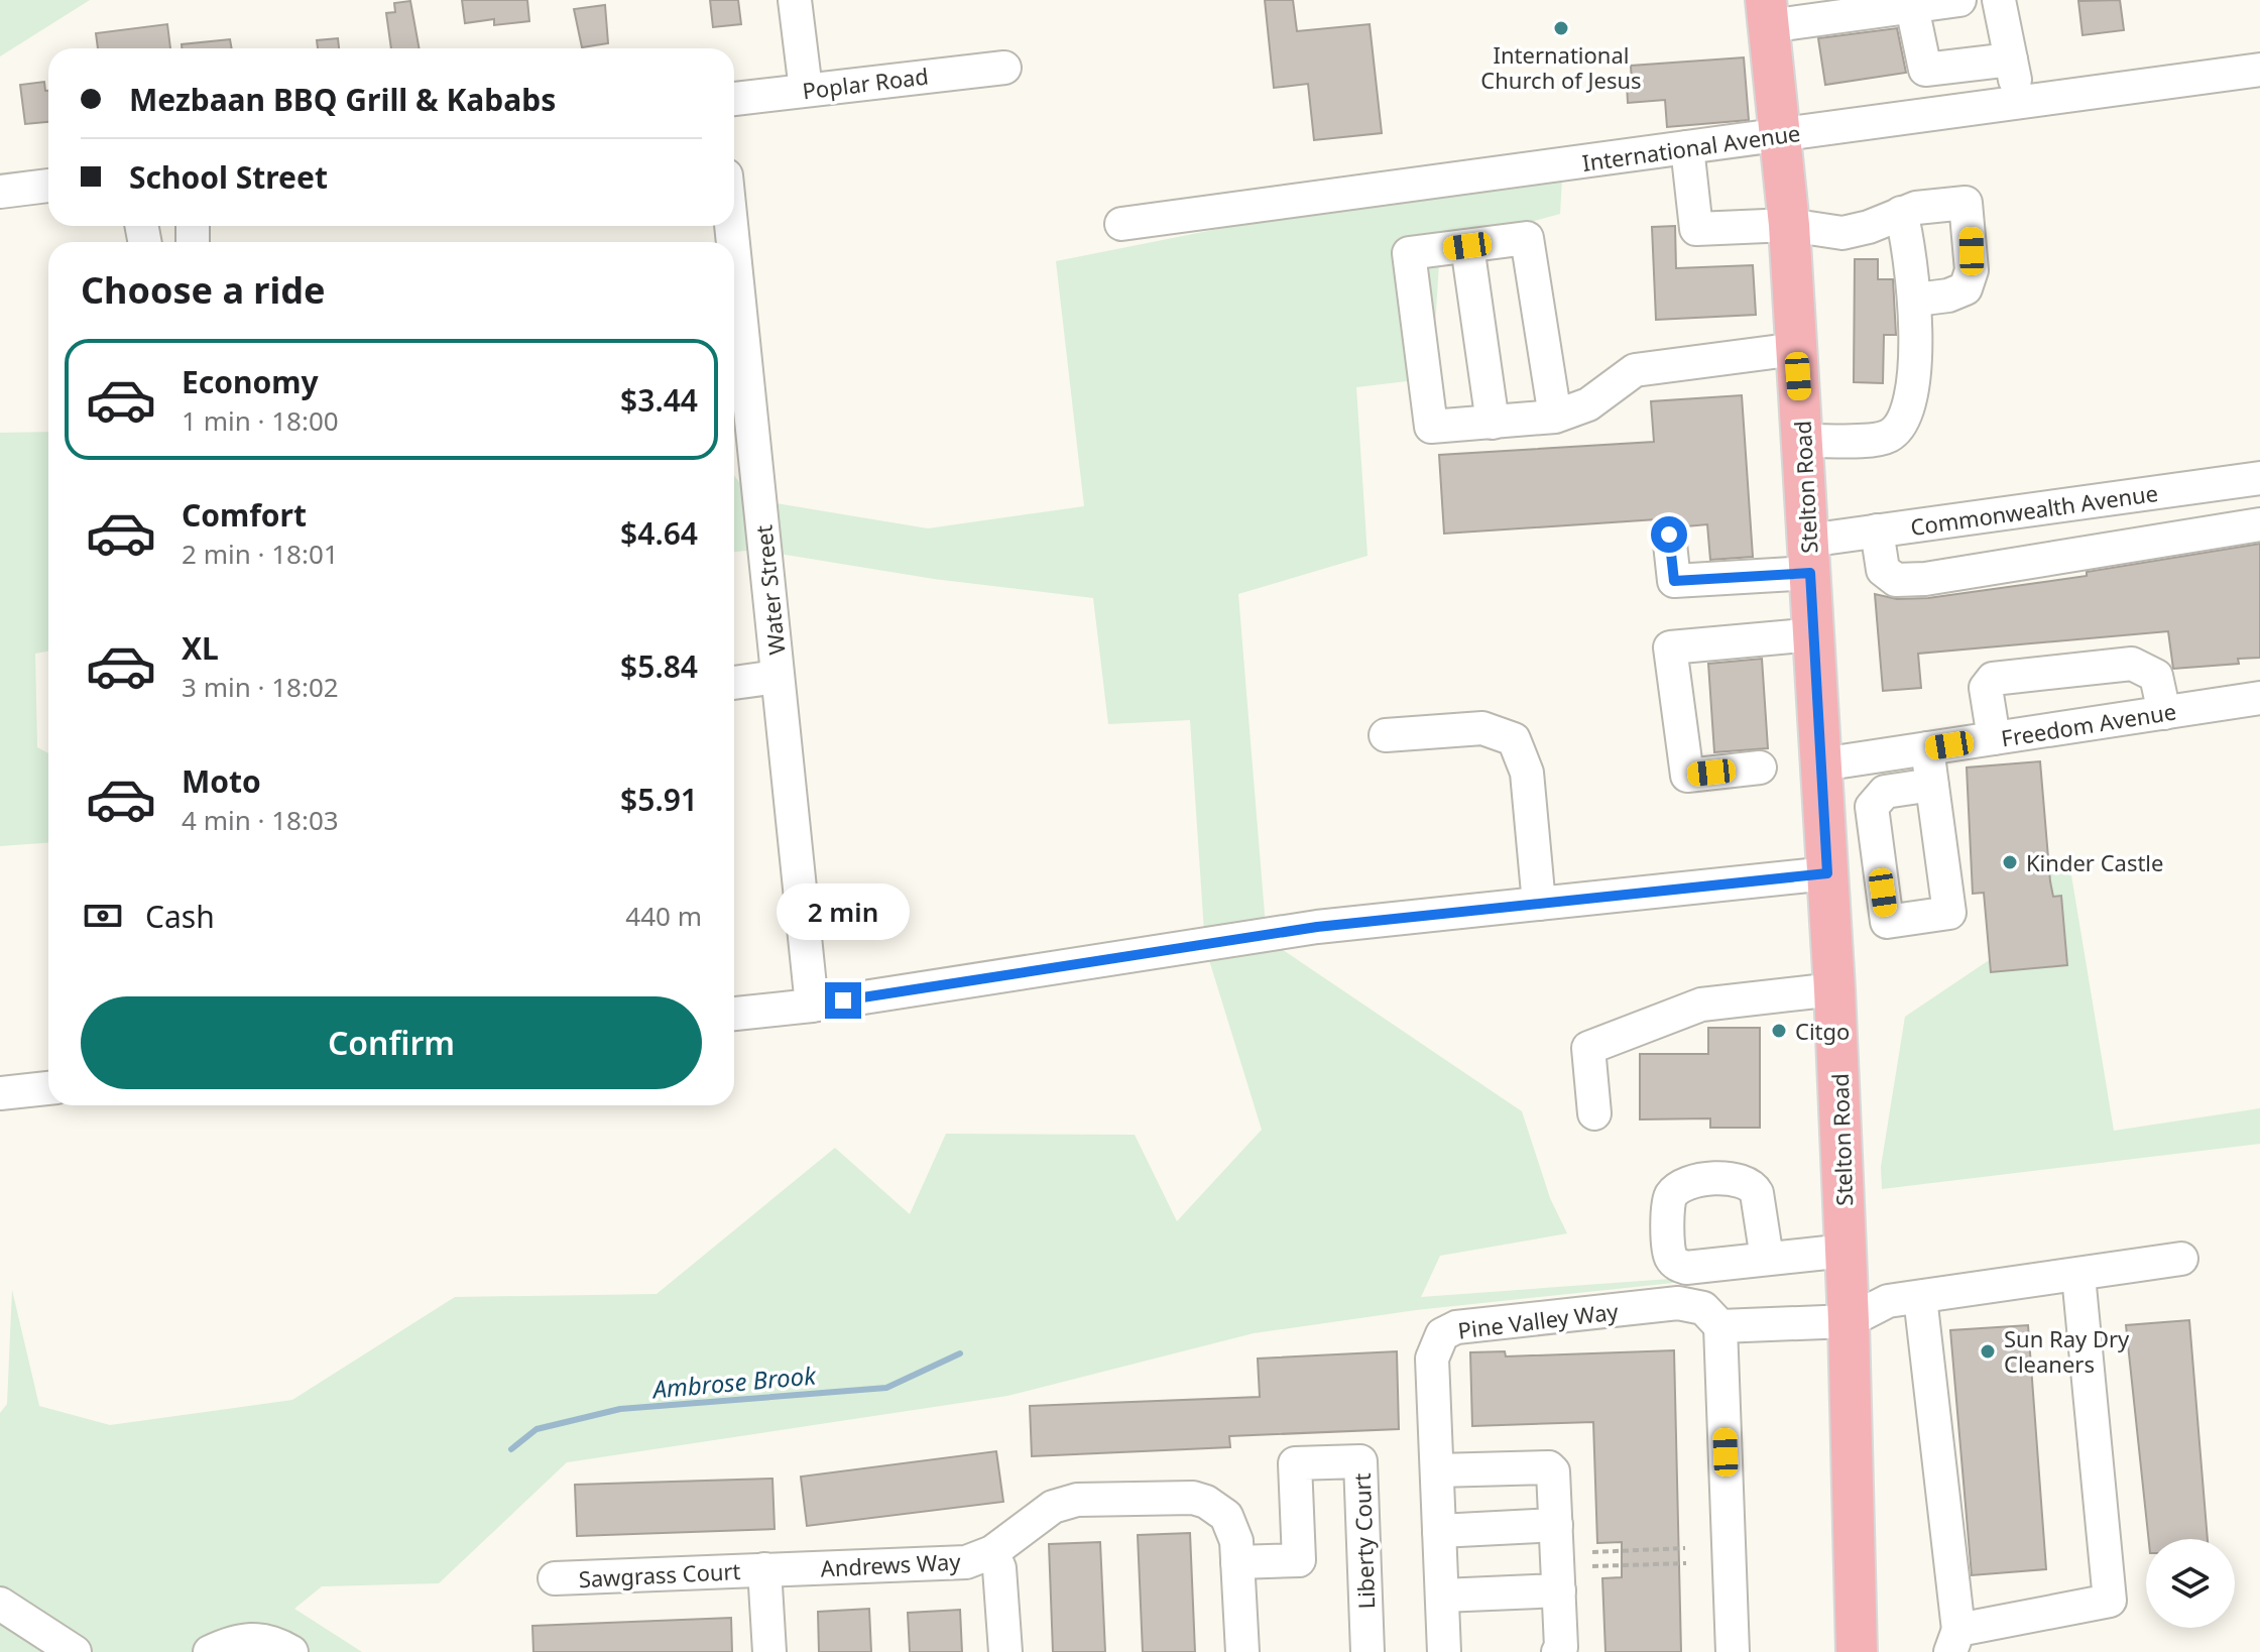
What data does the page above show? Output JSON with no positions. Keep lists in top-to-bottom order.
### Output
{
  "streets": {
    "main road": ["Stelton Road"],
    "street": [
      "Poplar Road",
      "International Avenue",
      "Commonwealth Avenue",
      "Water Street",
      "Freedom Avenue",
      "Pine Valley Way",
      "Liberty Court",
      "Andrews Way",
      "Sawgrass Court"
    ]
  },
  "crossings": [
    ["International Avenue", "Stelton Road"],
    ["Stelton Road", "Commonwealth Avenue"],
    ["Stelton Road", "Freedom Avenue"],
    ["Liberty Court", "Andrews Way"],
    ["Andrews Way", "Sawgrass Court"]
  ],
  "water": ["Ambrose Brook"],
  "places": [
    "International Church of Jesus",
    "Kinder Castle",
    "Citgo",
    "Sun Ray Dry Cleaners"
  ],
  "page": {
    "banner": ["Mezbaan BBQ Grill & Kababs", "School Street"],
    "heading": "Choose a ride",
    "list": [
      {
        "name": "Economy",
        "note": "1 min · 18:00",
        "value": "$3.44"
      },
      {
        "name": "Comfort",
        "note": "2 min · 18:01",
        "value": "$4.64"
      },
      {
        "name": "XL",
        "note": "3 min · 18:02",
        "value": "$5.84"
      },
      {
        "name": "Moto",
        "note": "4 min · 18:03",
        "value": "$5.91"
      }
    ],
    "pay": ["Cash", "440 m"],
    "bubble": "2 min",
    "buttons": "Confirm"
  }
}
